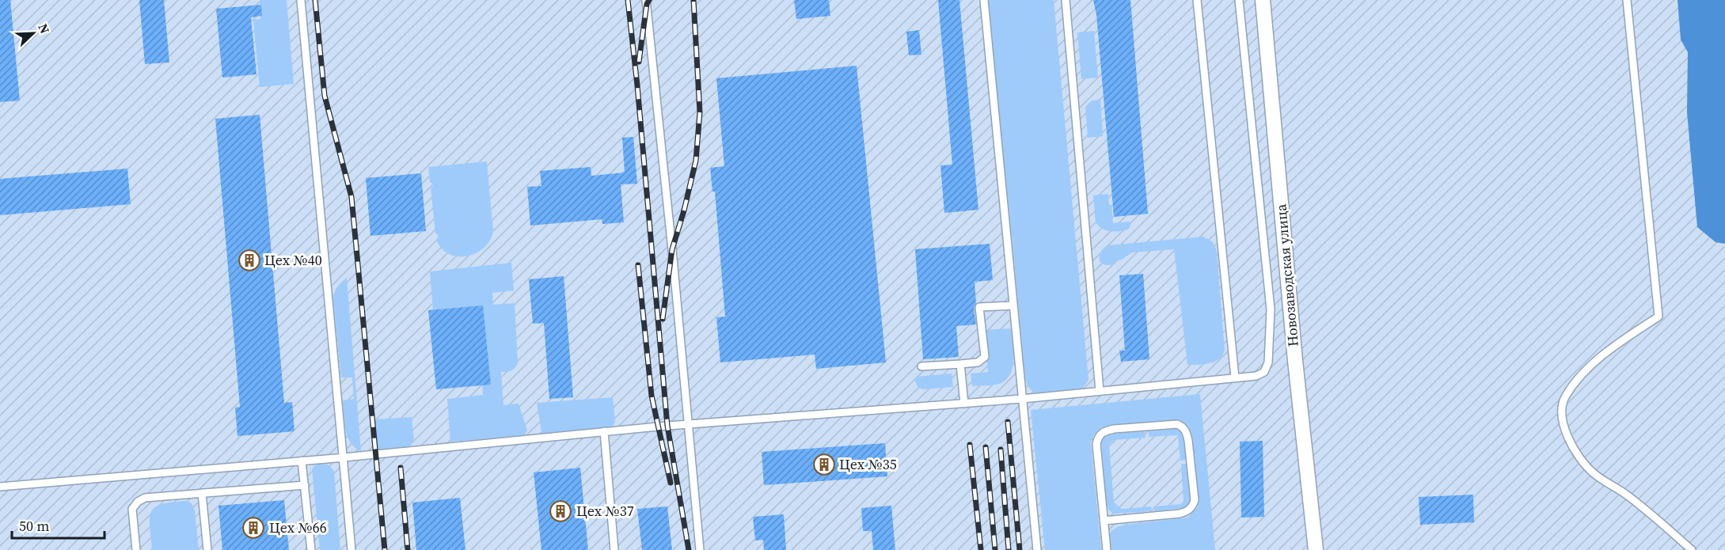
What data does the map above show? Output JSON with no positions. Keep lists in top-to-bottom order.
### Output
{
  "streets": {
    "street": ["Новозаводская улица"]
  },
  "places": {
    "building": [
      "Цех №40",
      "Цех №35",
      "Цех №37",
      "Цех №66"
    ]
  },
  "scale_bar": "50 m",
  "north": "top right"
}
